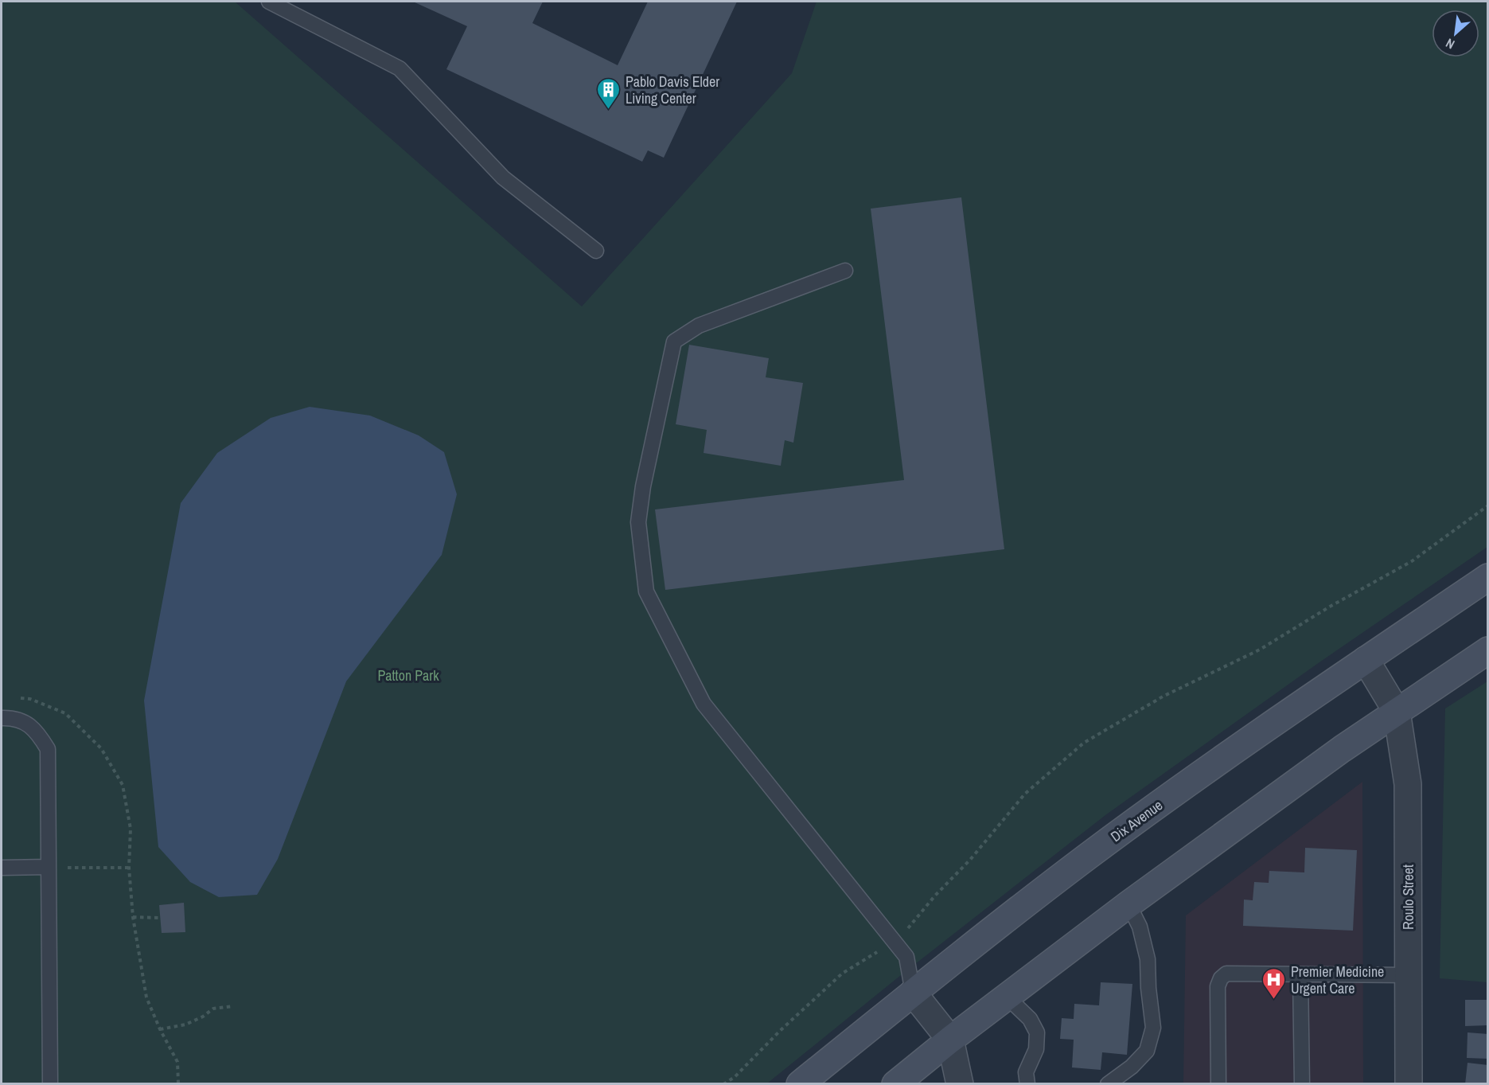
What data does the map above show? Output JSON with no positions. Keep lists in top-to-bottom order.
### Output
{
  "streets": {
    "street": ["Dix Avenue", "Roulo Street"]
  },
  "parks": ["Patton Park"],
  "places": {
    "building": ["Pablo Davis Elder Living Center"],
    "hospital": ["Premier Medicine Urgent Care"]
  },
  "north": "bottom left"
}
